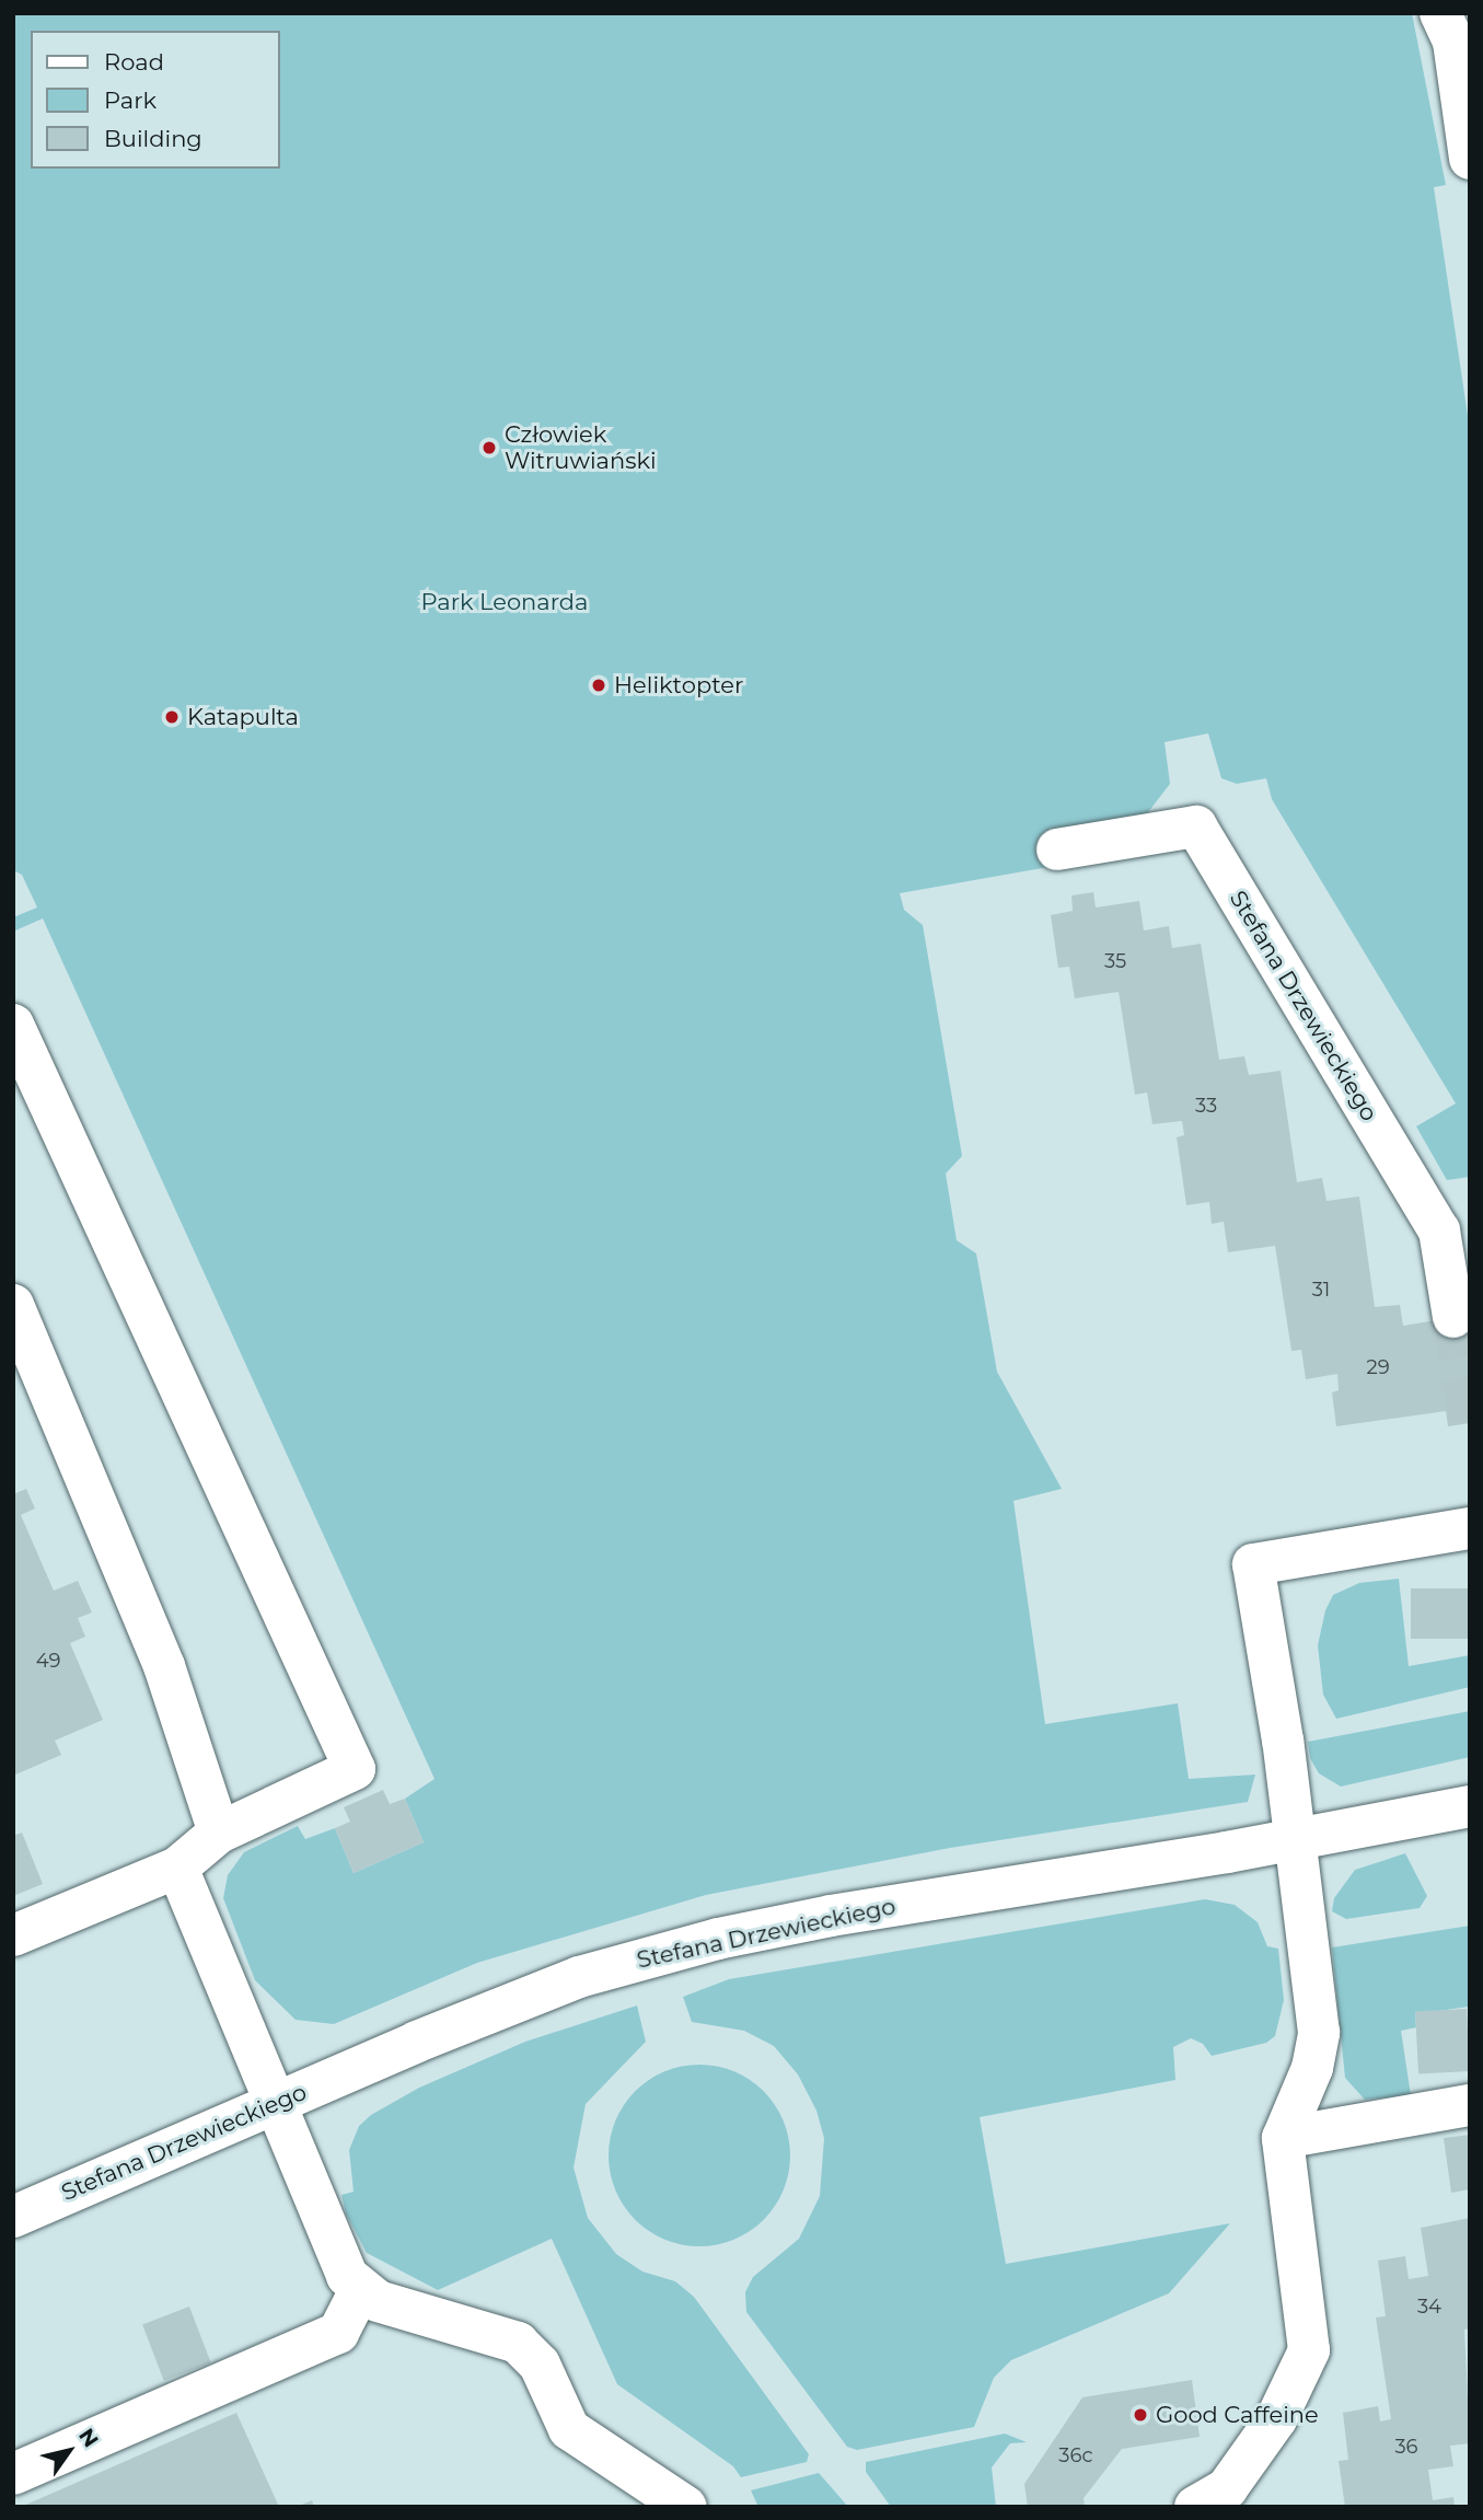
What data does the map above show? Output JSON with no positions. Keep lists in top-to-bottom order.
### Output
{
  "streets": {
    "street": ["Stefana Drzewieckiego"]
  },
  "parks": ["Park Leonarda"],
  "places": [
    "Człowiek Witruwiański",
    "Heliktopter",
    "Katapulta",
    "Good Caffeine"
  ],
  "house_numbers": [
    "35",
    "33",
    "31",
    "29",
    "49",
    "34",
    "36",
    "36c"
  ],
  "legend": ["Road", "Park", "Building"],
  "north": "top right"
}
